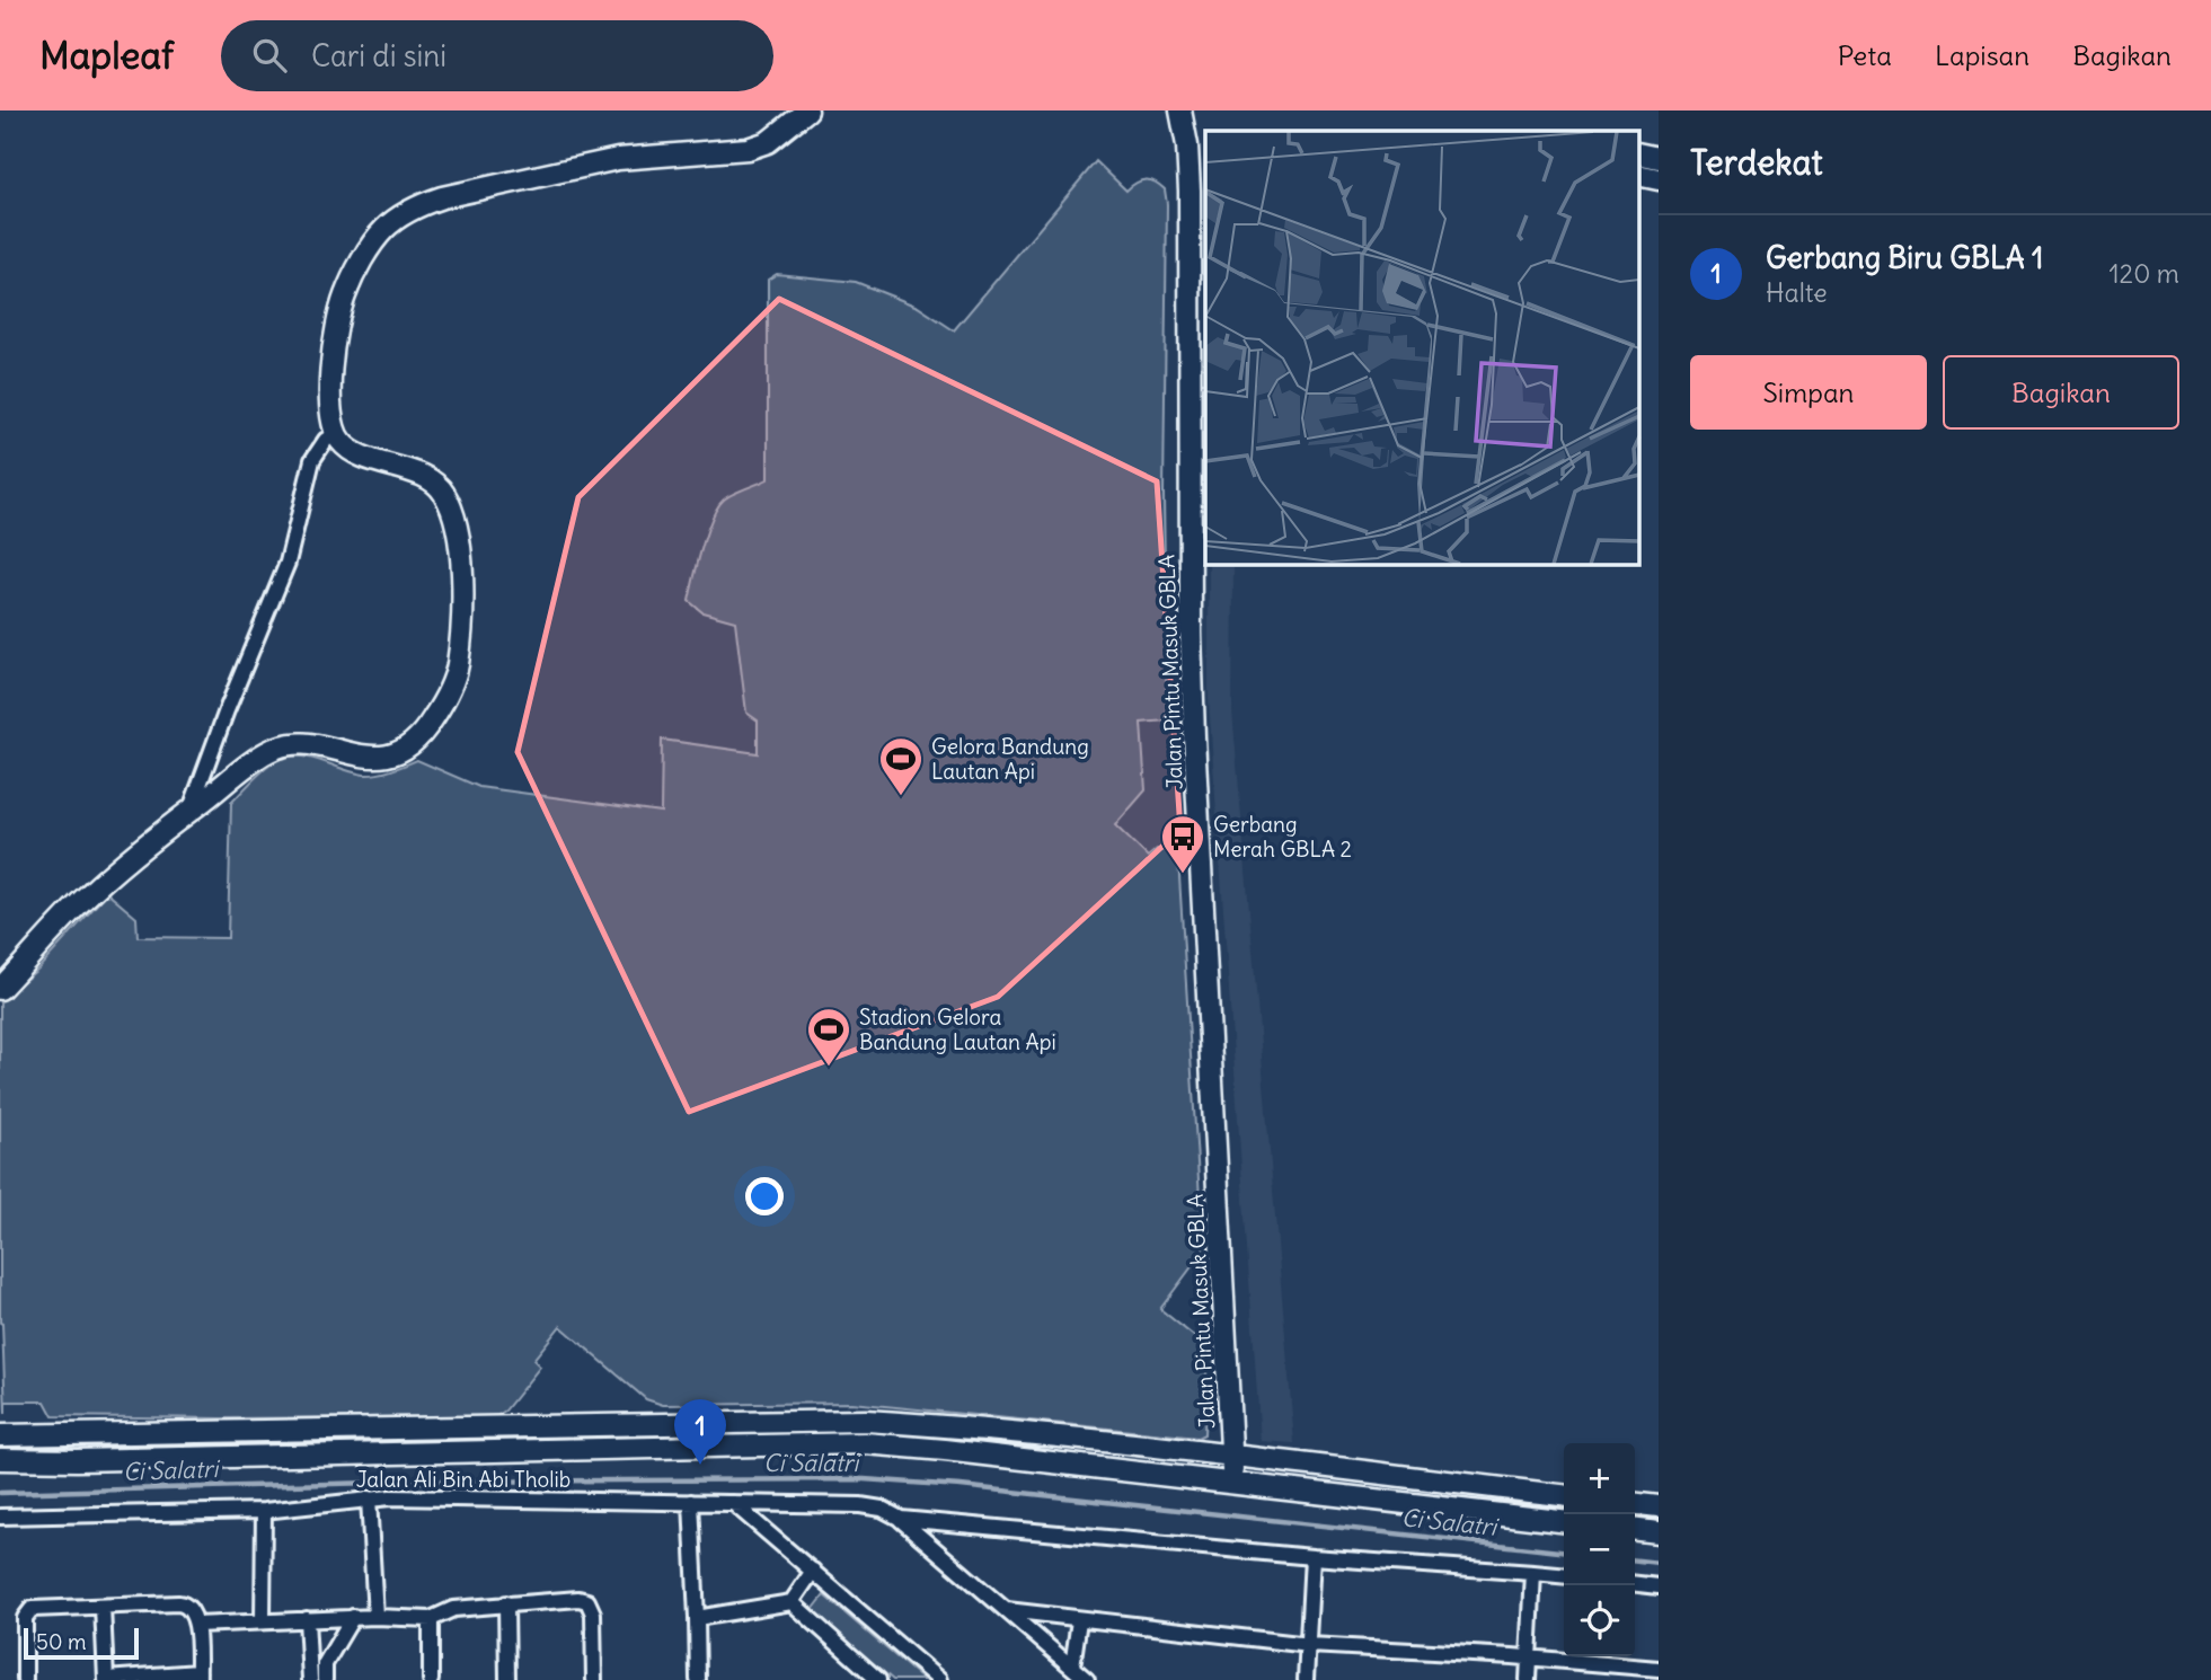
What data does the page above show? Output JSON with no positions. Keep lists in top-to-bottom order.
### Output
{
  "streets": {
    "street": ["Jalan Pintu Masuk GBLA", "Jalan Ali Bin Abi Tholib"]
  },
  "water": ["Ci Salatri"],
  "places": {
    "sports": ["Gelora Bandung Lautan Api", "Stadion Gelora Bandung Lautan Api"],
    "bus stop": ["Gerbang Merah GBLA 2"]
  },
  "scale_bar": "50 m",
  "page": {
    "header": "Mapleaf",
    "search": "Cari di sini",
    "nav": ["Peta", "Lapisan", "Bagikan"],
    "heading": "Terdekat",
    "list": [
      {
        "mark": "1",
        "name": "Gerbang Biru GBLA 1",
        "note": "Halte",
        "value": "120 m"
      }
    ],
    "buttons": ["Simpan", "Bagikan"],
    "pins": "1",
    "map_buttons": ["+", "−"],
    "scale": "50 m"
  }
}
